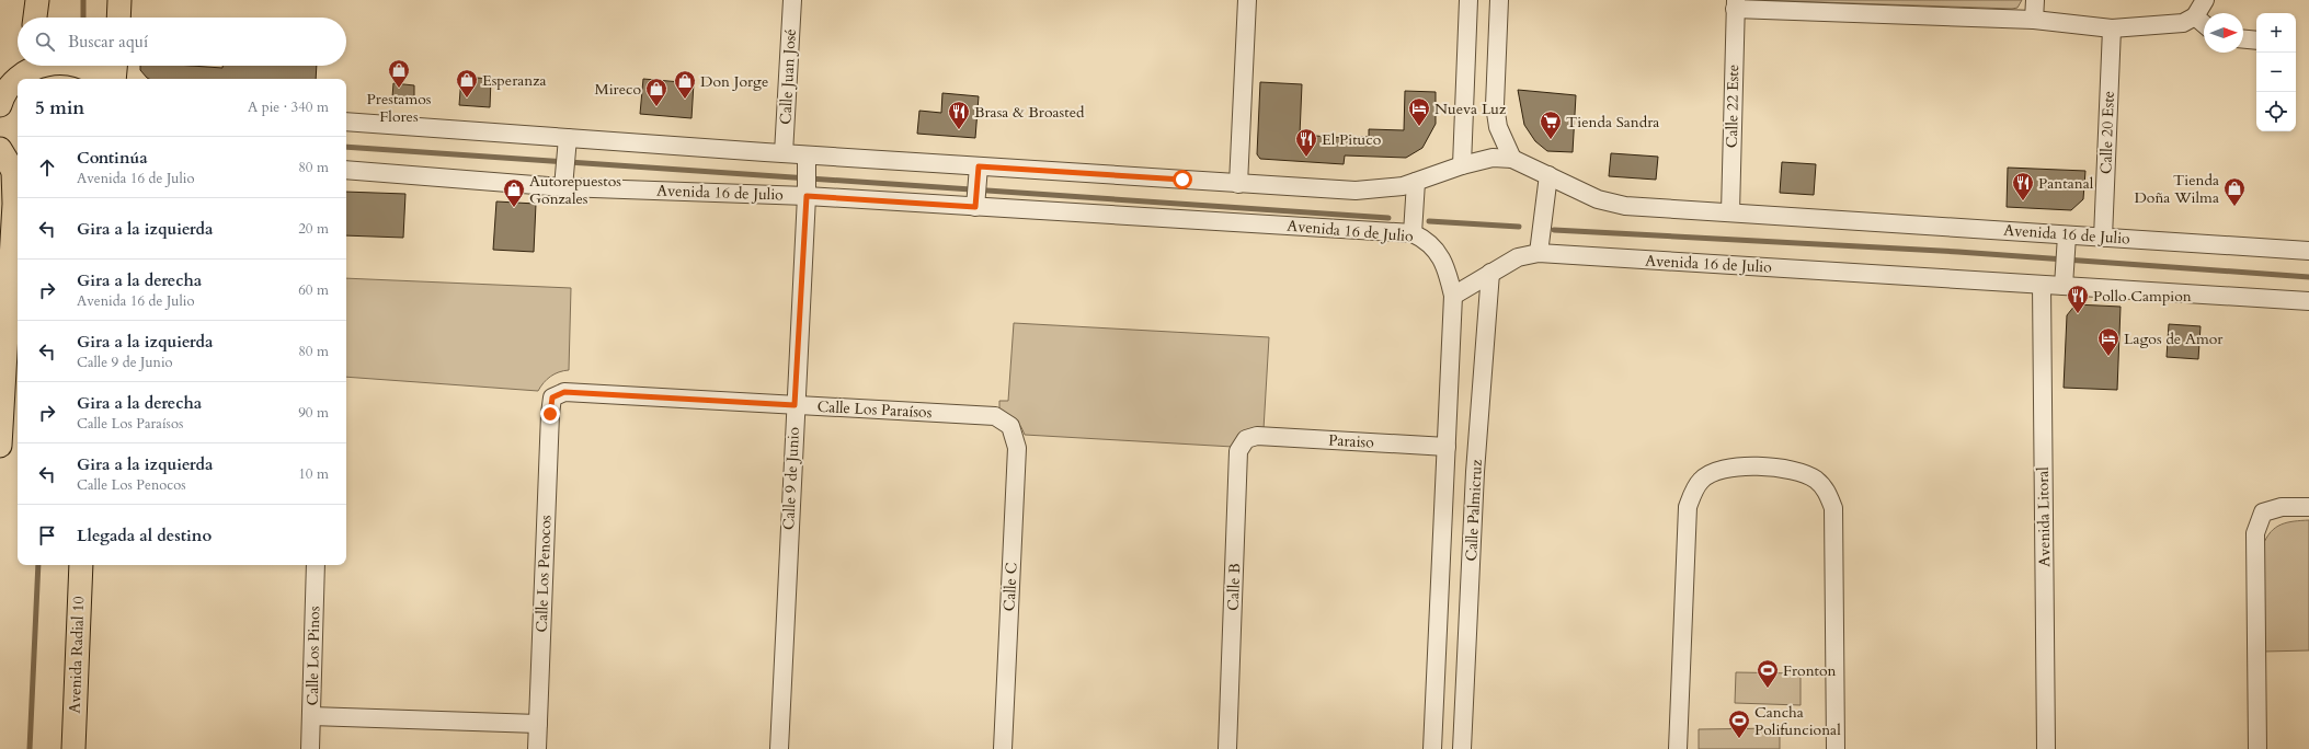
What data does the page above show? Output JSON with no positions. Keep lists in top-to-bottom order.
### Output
{
  "streets": {
    "main road": ["Avenida Radial 10"],
    "street": [
      "Calle Juan José",
      "Calle 22 Este",
      "Calle 20 Este",
      "Avenida 16 de Julio",
      "Calle Los Paraísos",
      "Paraiso",
      "Calle 9 de Junio",
      "Calle Palmicruz",
      "Avenida Litoral",
      "Calle Los Penocos",
      "Calle C",
      "Calle B",
      "Calle Los Pinos"
    ]
  },
  "crossings": [
    ["Calle Juan José", "Avenida 16 de Julio"],
    ["Calle 22 Este", "Avenida 16 de Julio"],
    ["Calle 20 Este", "Avenida 16 de Julio"],
    ["Avenida 16 de Julio", "Calle 9 de Junio"],
    ["Avenida 16 de Julio", "Calle Palmicruz"],
    ["Avenida 16 de Julio", "Avenida Litoral"],
    ["Calle Los Paraísos", "Calle 9 de Junio"],
    ["Calle Los Paraísos", "Calle Los Penocos"],
    ["Calle Los Paraísos", "Calle C"],
    ["Paraiso", "Calle Palmicruz"],
    ["Paraiso", "Calle B"]
  ],
  "places": {
    "shop": [
      "Prestamos Flores",
      "Esperanza",
      "Don Jorge",
      "Mireco",
      "Tienda Doña Wilma",
      "Autorepuestos Gonzales"
    ],
    "hotel": ["Nueva Luz", "Lagos de Amor"],
    "restaurant": [
      "Brasa & Broasted",
      "El Pituco",
      "Pantanal",
      "Pollo Campion"
    ],
    "supermarket": ["Tienda Sandra"],
    "sports": ["Fronton", "Cancha Polifuncional"]
  },
  "north": "right",
  "page": {
    "map_buttons": ["+", "−"],
    "search": "Buscar aquí",
    "heading": ["5 min", "A pie · 340 m"],
    "list": [
      ["Continúa", "Avenida 16 de Julio", "80 m"],
      ["Gira a la izquierda", "20 m"],
      ["Gira a la derecha", "Avenida 16 de Julio", "60 m"],
      ["Gira a la izquierda", "Calle 9 de Junio", "80 m"],
      ["Gira a la derecha", "Calle Los Paraísos", "90 m"],
      ["Gira a la izquierda", "Calle Los Penocos", "10 m"],
      "Llegada al destino"
    ]
  }
}
